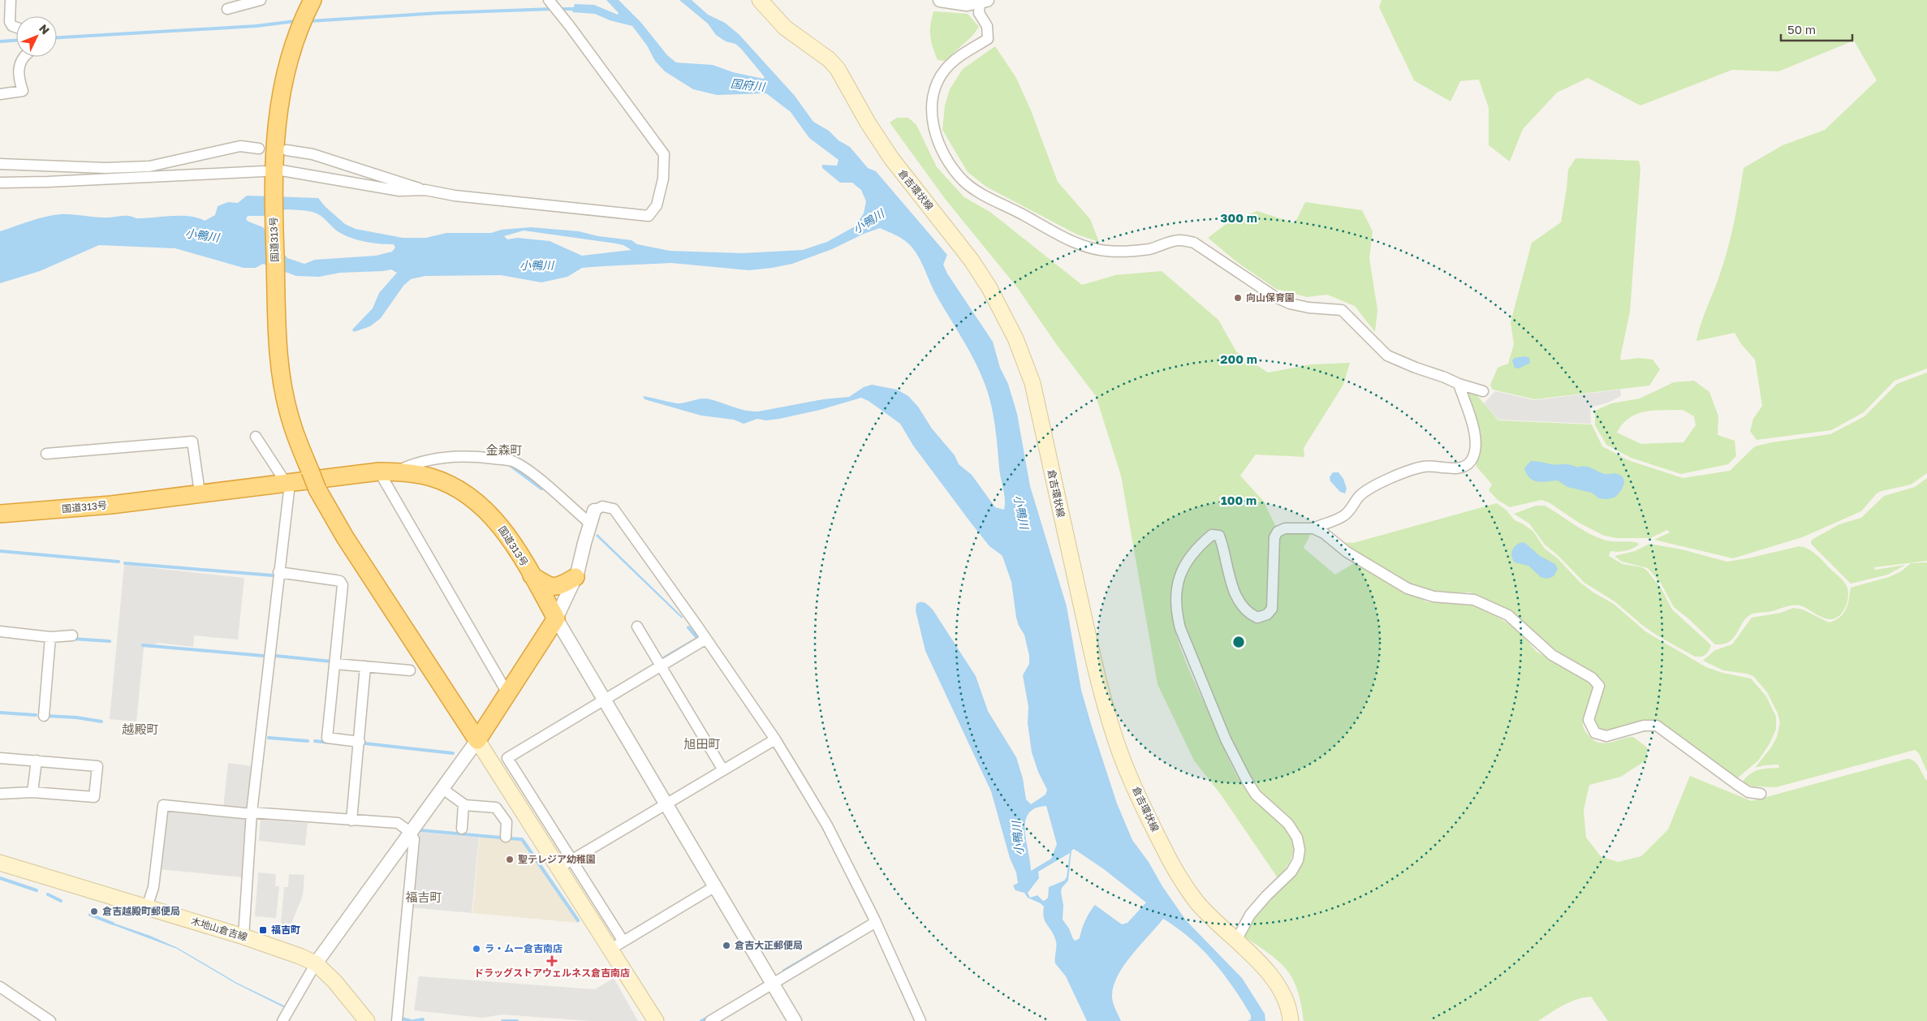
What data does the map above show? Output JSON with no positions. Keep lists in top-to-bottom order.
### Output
{
  "streets": {
    "highway": ["国道313号"],
    "main road": ["倉吉環状線", "木地山倉吉線"]
  },
  "districts": [
    "金森町",
    "越殿町",
    "旭田町",
    "福吉町"
  ],
  "water": ["国府川", "小鴨川"],
  "places": {
    "other": [
      "向山保育園",
      "聖テレジア幼稚園",
      "倉吉越殿町郵便局",
      "倉吉大正郵便局",
      "ラ・ムー倉吉南店"
    ],
    "transit": ["福吉町"],
    "health": ["ドラッグストアウェルネス倉吉南店"]
  },
  "scale_bar": "50 m",
  "north": "top right",
  "rings": ["300 m", "200 m", "100 m"]
}
